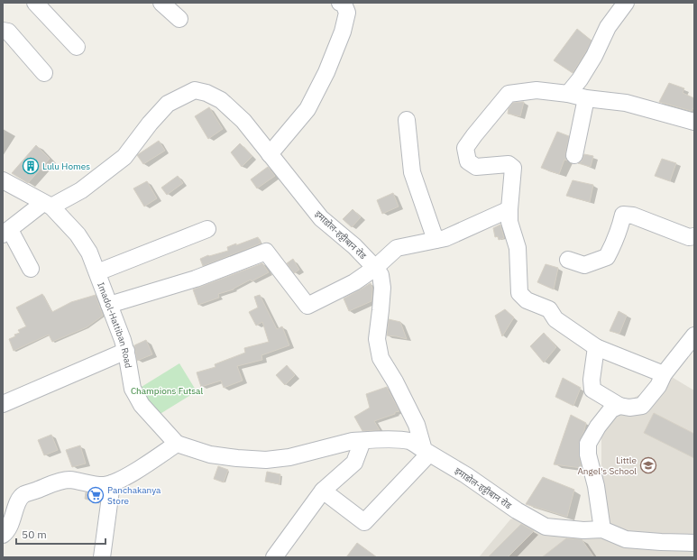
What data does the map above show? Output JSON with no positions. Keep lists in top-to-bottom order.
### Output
{
  "streets": {
    "street": ["इमाडोल-हट्टीबान रोड", "Imadol-Hattiban Road"]
  },
  "crossings": [
    ["इमाडोल-हट्टीबान रोड", "Imadol-Hattiban Road"]
  ],
  "parks": ["Champions Futsal"],
  "places": {
    "building": ["Lulu Homes"],
    "school or university": ["Little Angel's School"],
    "supermarket": ["Panchakanya Store"]
  },
  "scale_bar": "50 m"
}
